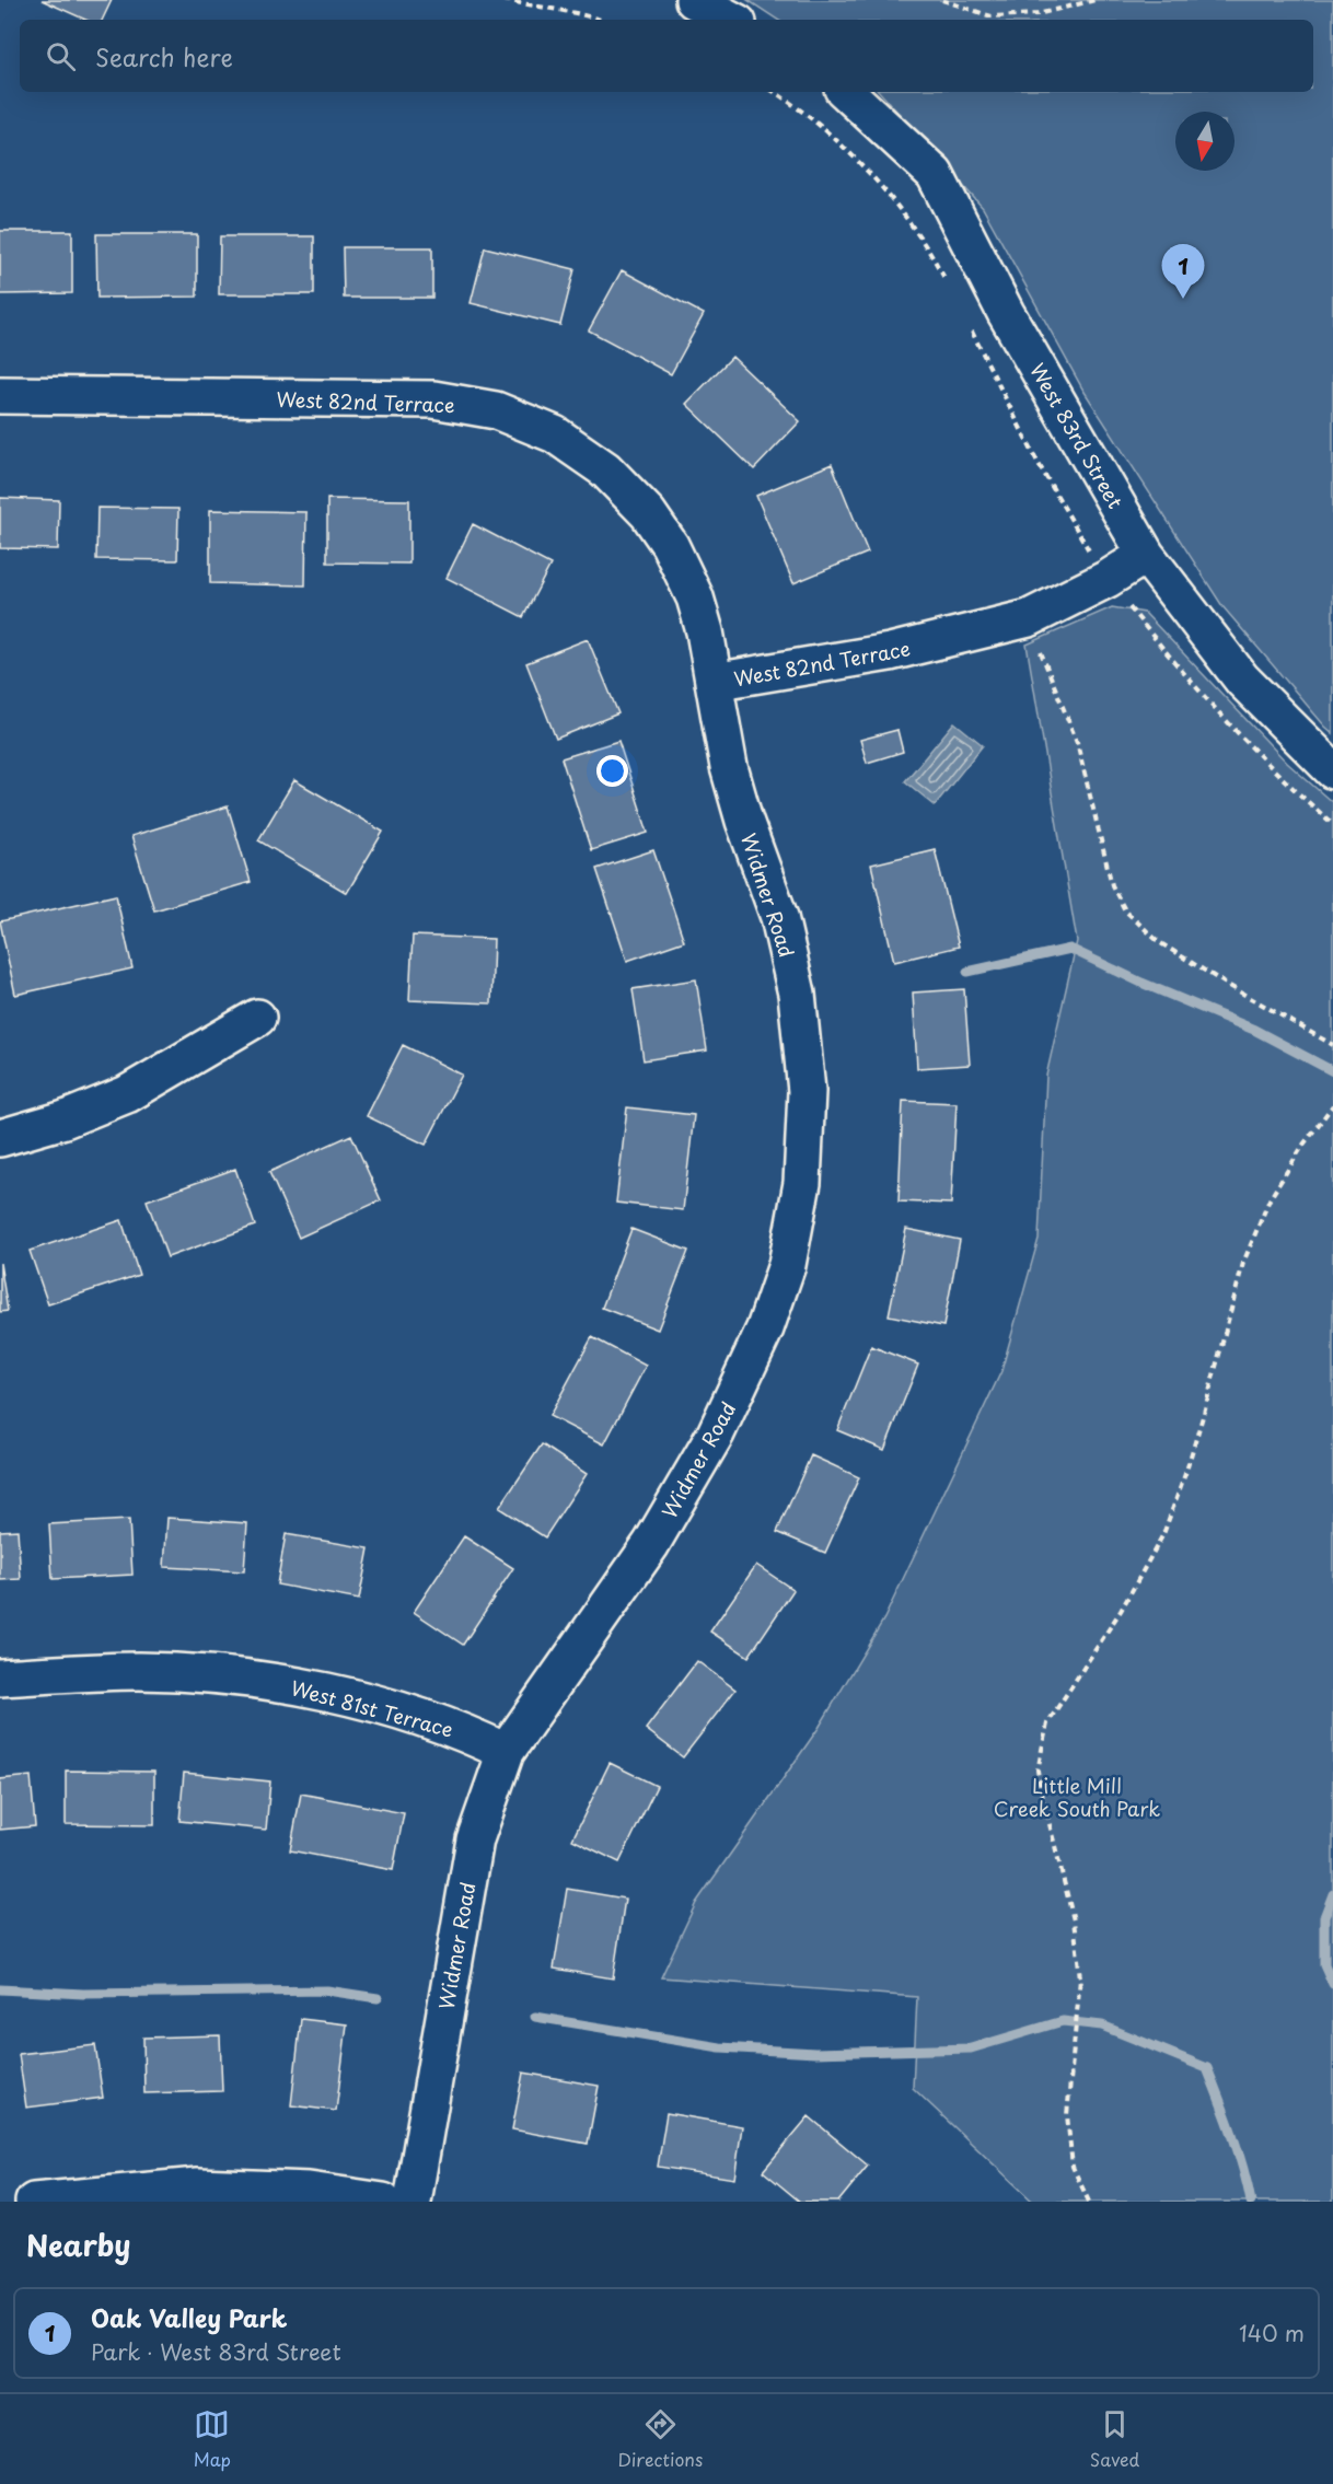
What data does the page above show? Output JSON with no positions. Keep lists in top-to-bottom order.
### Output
{
  "streets": {
    "street": [
      "West 82nd Terrace",
      "West 83rd Street",
      "Widmer Road",
      "West 81st Terrace"
    ]
  },
  "crossings": [
    ["West 82nd Terrace", "West 83rd Street"],
    ["West 82nd Terrace", "Widmer Road"],
    ["Widmer Road", "West 81st Terrace"]
  ],
  "parks": ["Little Mill Creek South Park"],
  "north": "bottom",
  "page": {
    "search": "Search here",
    "pins": "1",
    "heading": "Nearby",
    "list": [
      {
        "mark": "1",
        "name": "Oak Valley Park",
        "note": "Park · West 83rd Street",
        "value": "140 m"
      }
    ],
    "nav": ["Map", "Directions", "Saved"]
  }
}
